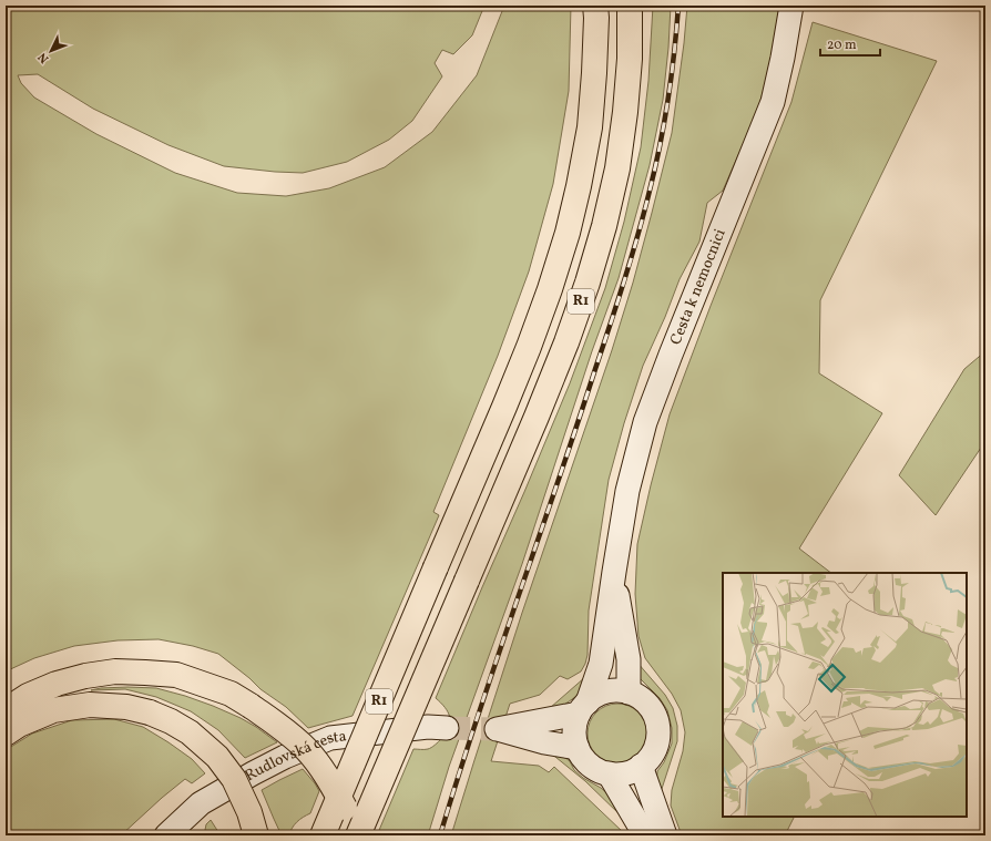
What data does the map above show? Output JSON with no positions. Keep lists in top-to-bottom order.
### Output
{
  "streets": {
    "highway": ["R1"],
    "street": ["Cesta k nemocnici", "Rudlovská cesta"]
  },
  "scale_bar": "20 m",
  "north": "bottom left"
}
